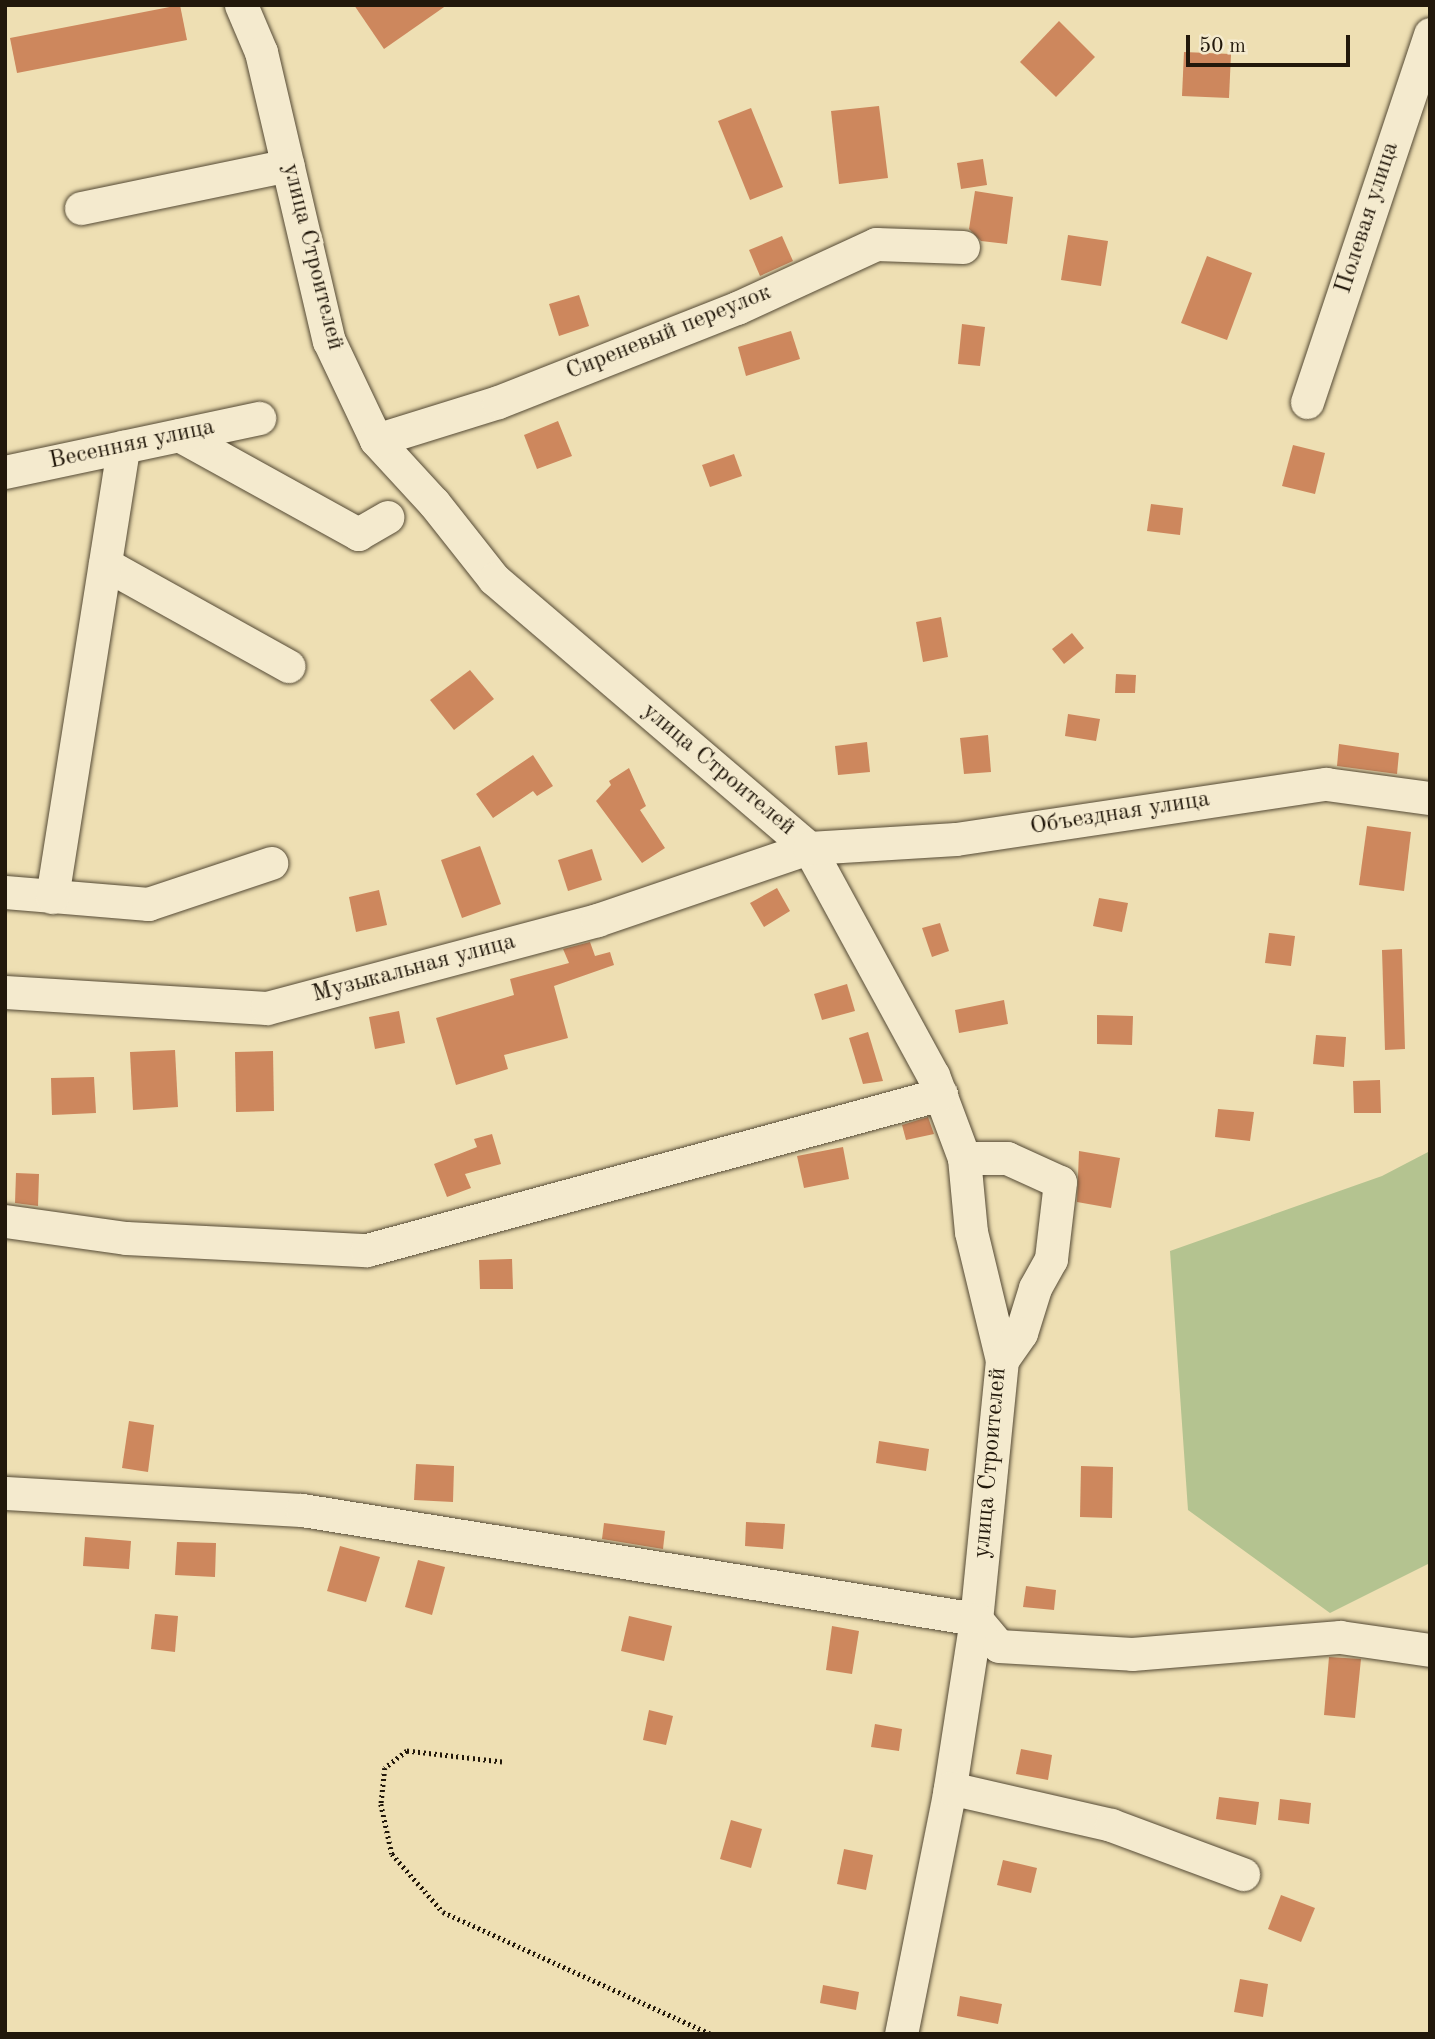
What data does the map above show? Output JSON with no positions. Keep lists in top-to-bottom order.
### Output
{
  "streets": {
    "street": [
      "Полевая улица",
      "улица Строителей",
      "Сиреневый переулок",
      "Весенняя улица",
      "Объездная улица",
      "Музыкальная улица"
    ]
  },
  "crossings": [
    ["улица Строителей", "Сиреневый переулок"],
    ["улица Строителей", "Объездная улица"],
    ["улица Строителей", "Музыкальная улица"],
    ["Объездная улица", "Музыкальная улица"]
  ],
  "scale_bar": "50 m"
}
